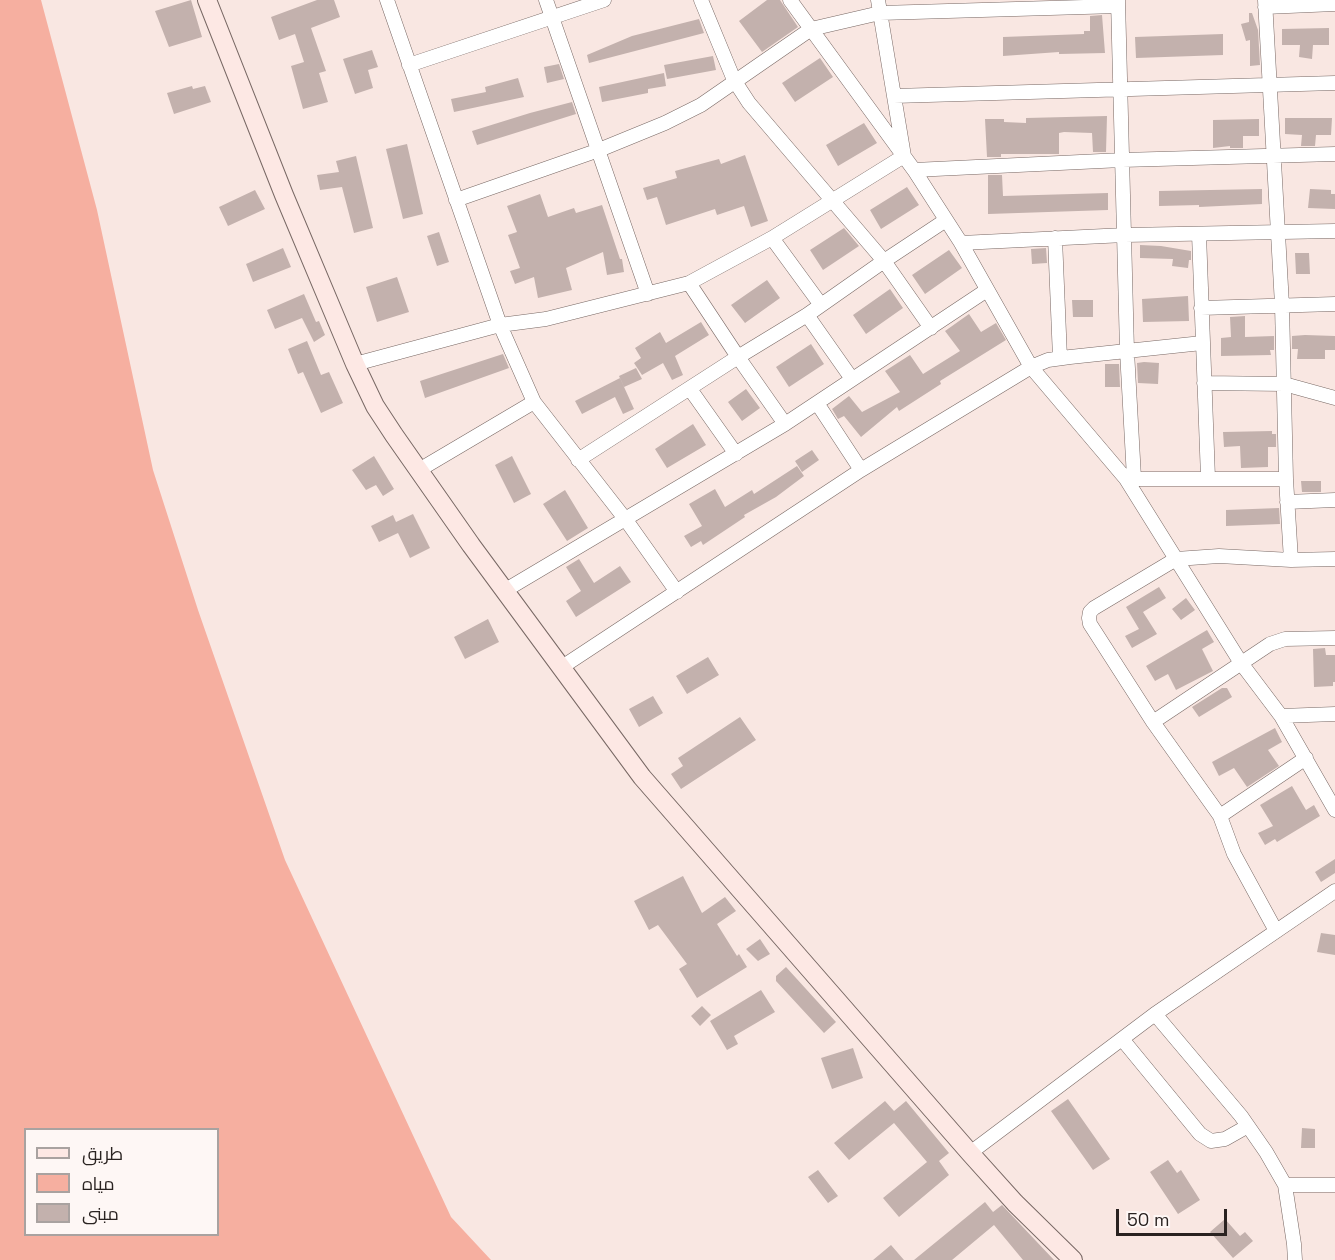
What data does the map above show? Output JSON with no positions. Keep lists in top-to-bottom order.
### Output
{
  "legend": ["طريق", "مياه", "مبنى"],
  "scale_bar": "50 m"
}
